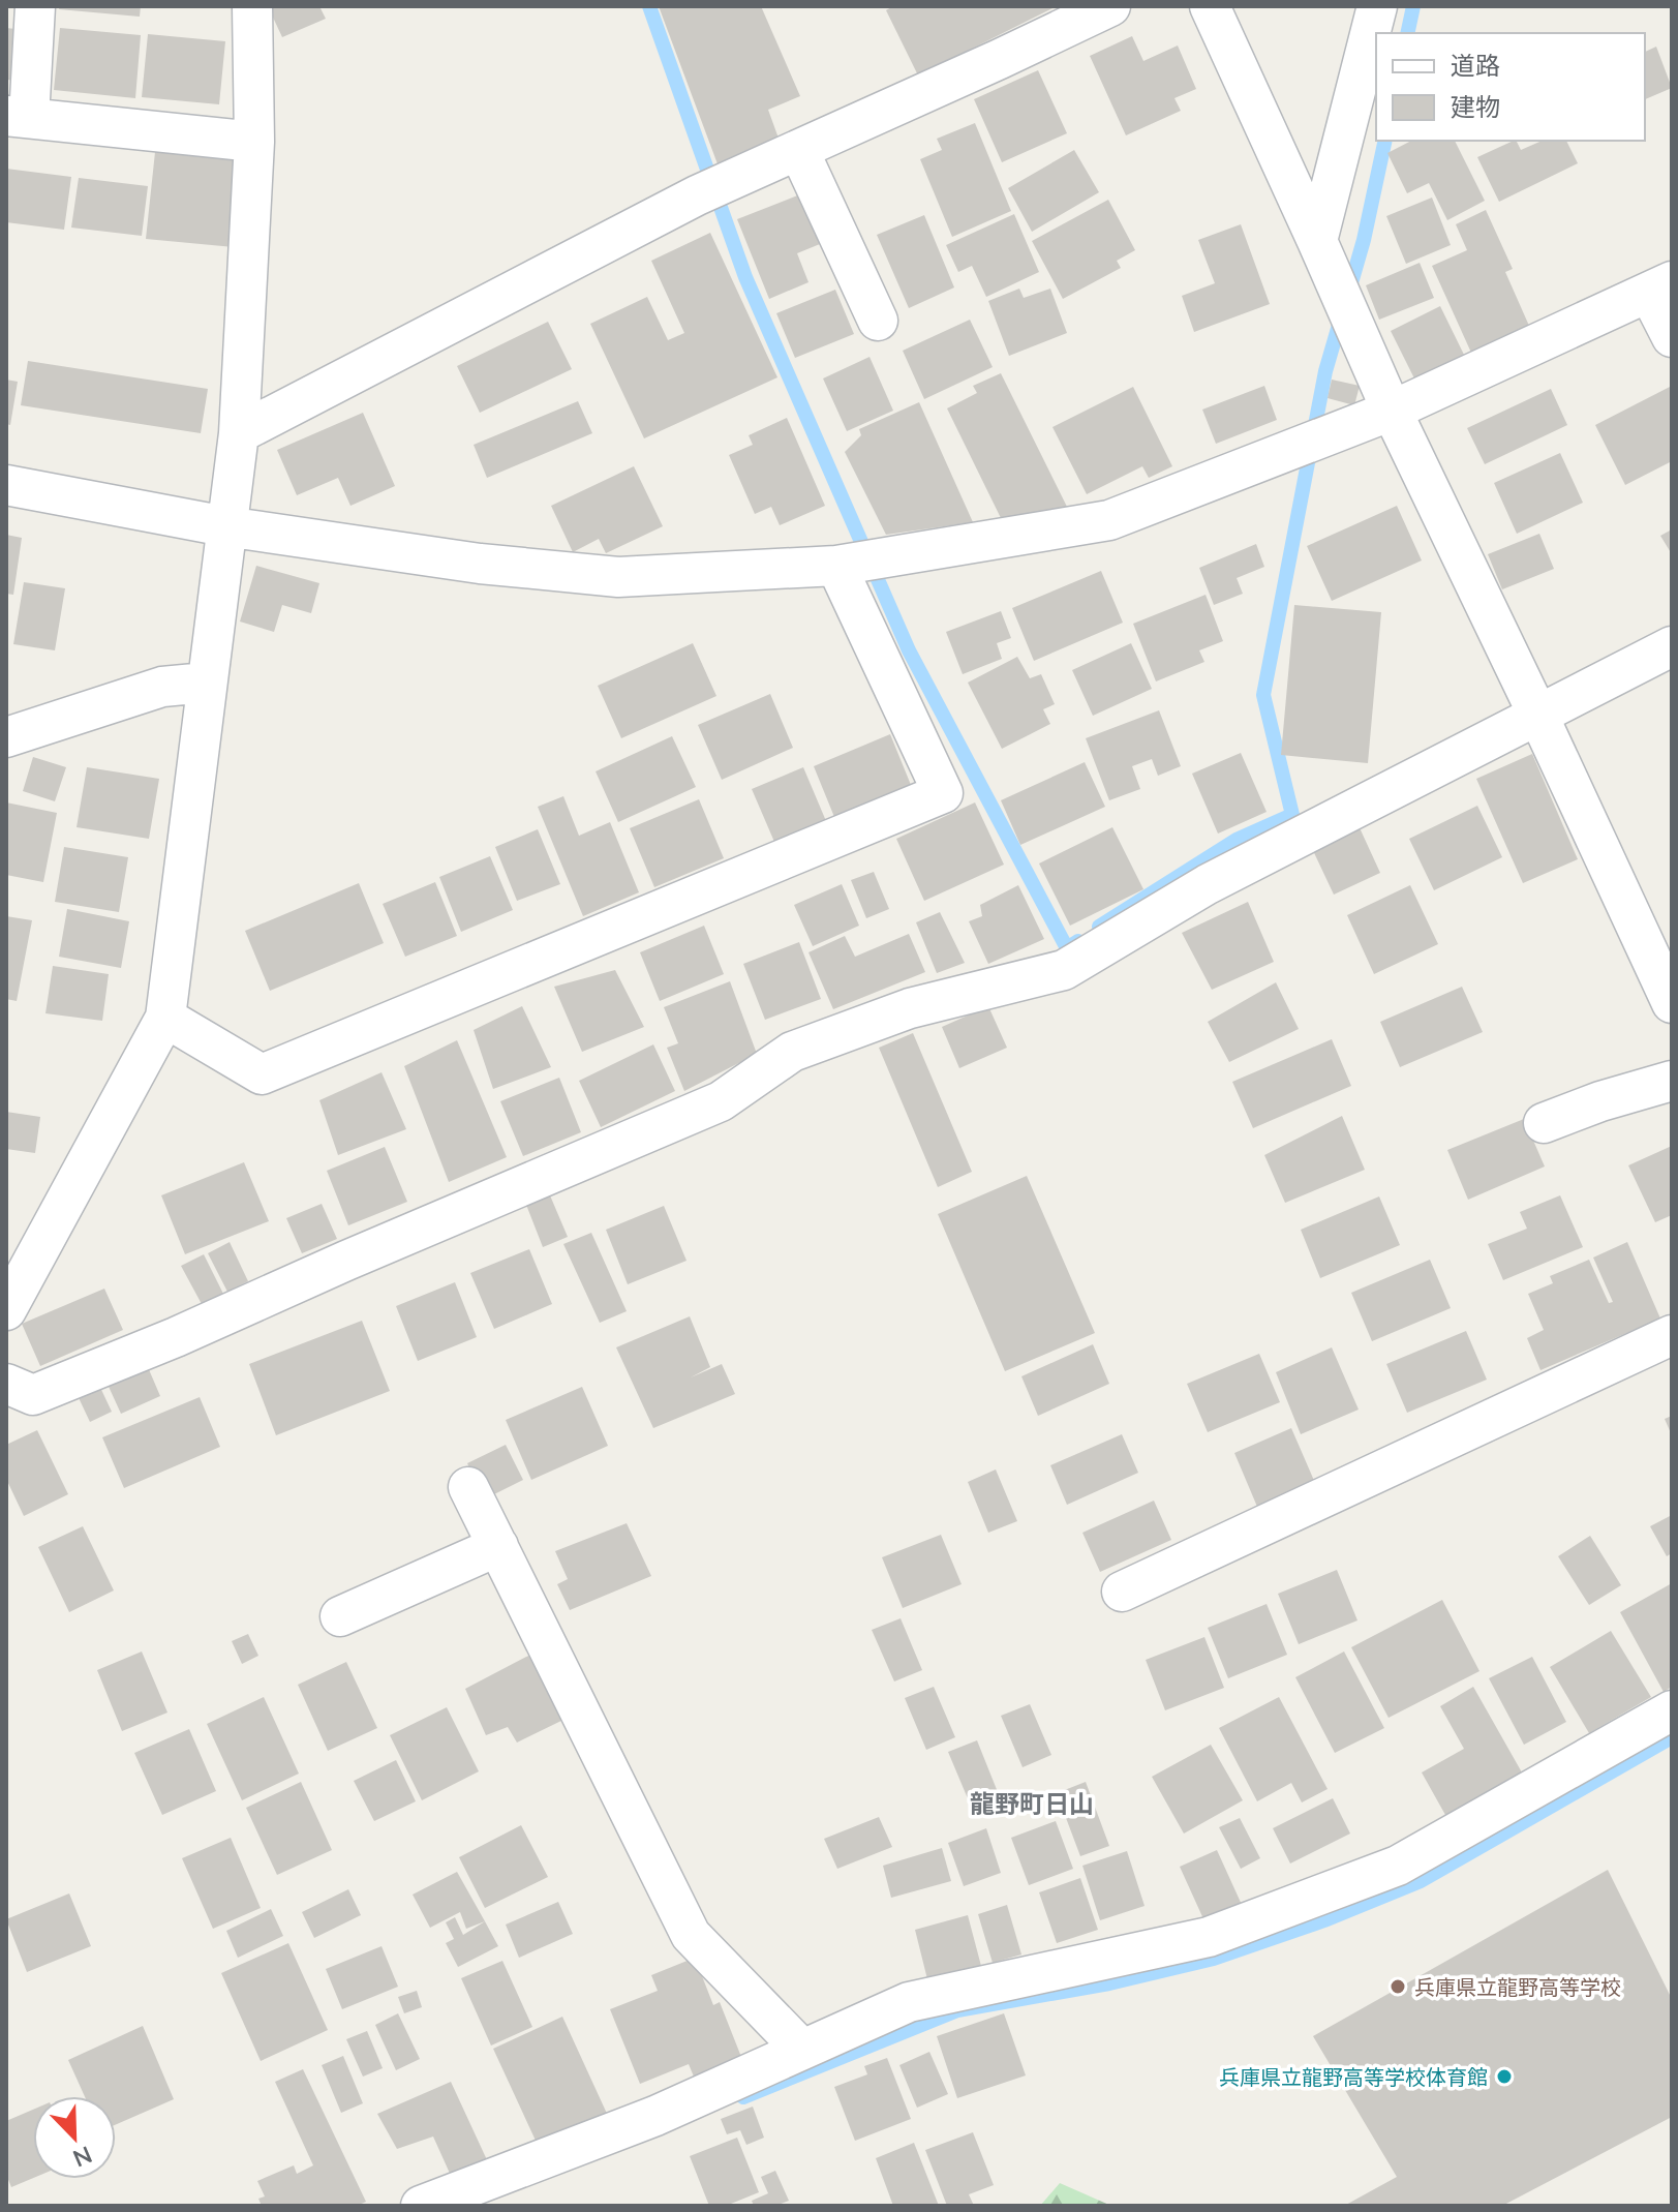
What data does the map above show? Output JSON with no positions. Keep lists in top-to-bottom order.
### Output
{
  "districts": ["龍野町日山"],
  "places": ["兵庫県立龍野高等学校", "兵庫県立龍野高等学校体育館"],
  "legend": ["道路", "建物"],
  "north": "bottom right"
}
